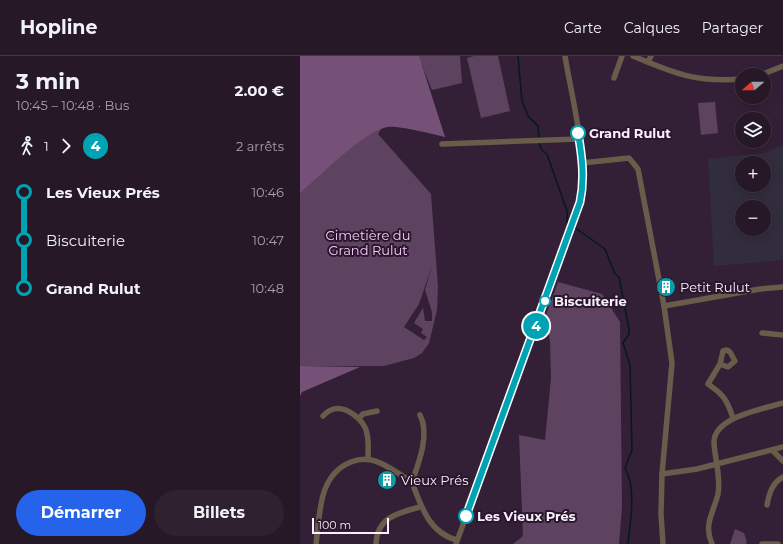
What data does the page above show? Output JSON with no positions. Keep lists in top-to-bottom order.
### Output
{
  "parks": ["Cimetière du Grand Rulut"],
  "places": {
    "other": ["Grand Rulut", "Biscuiterie", "Les Vieux Prés"],
    "building": ["Petit Rulut", "Vieux Prés"]
  },
  "lines": ["bus line 4"],
  "scale_bar": "100 m",
  "north": "left",
  "page": {
    "header": "Hopline",
    "nav": ["Carte", "Calques", "Partager"],
    "heading": ["3 min", "10:45 – 10:48 · Bus", "2.00 €"],
    "on_map": "4",
    "map_buttons": ["+", "−"],
    "legs": ["1", "4", "2 arrêts"],
    "list": [
      {
        "name": "Les Vieux Prés",
        "value": "10:46"
      },
      {
        "name": "Biscuiterie",
        "value": "10:47"
      },
      {
        "name": "Grand Rulut",
        "value": "10:48"
      }
    ],
    "buttons": ["Démarrer", "Billets"],
    "scale": "100 m"
  }
}
